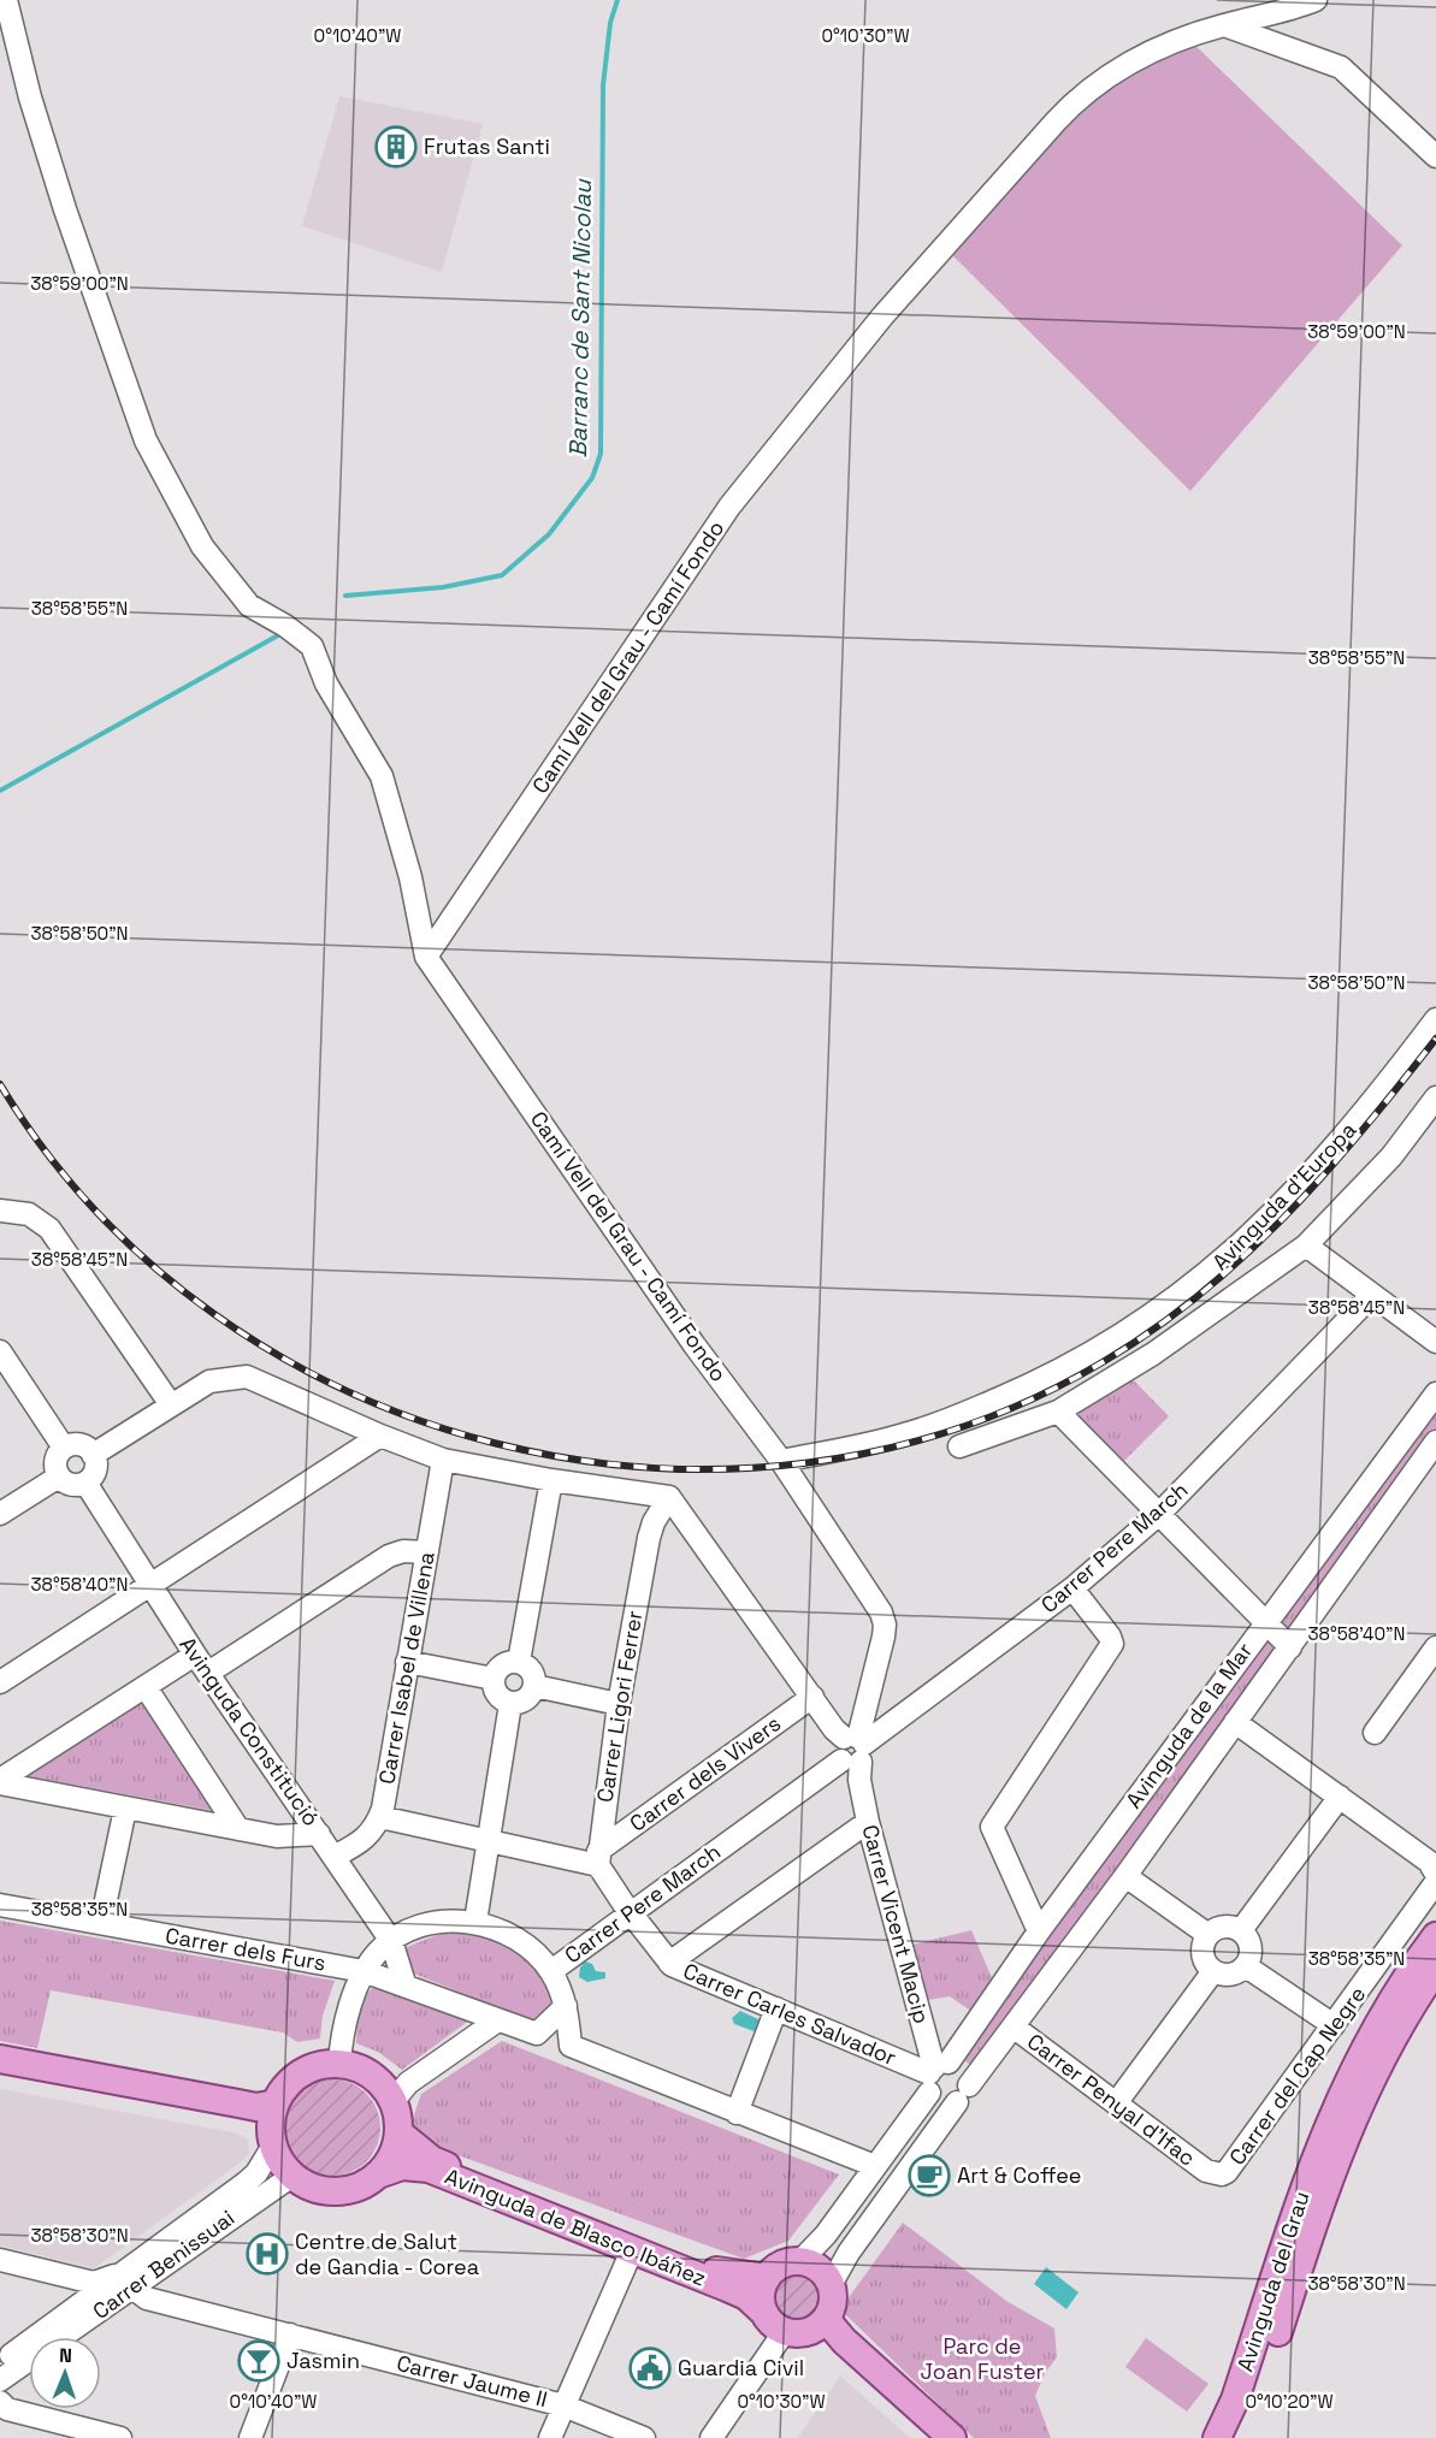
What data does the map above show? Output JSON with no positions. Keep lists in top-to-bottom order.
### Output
{
  "streets": {
    "main road": ["Avinguda de Blasco Ibáñez", "Avinguda del Grau"],
    "street": [
      "Camí Vell del Grau - Camí Fondo",
      "Avinguda d'Europa",
      "Carrer Pere March",
      "Carrer Isabel de Villena",
      "Carrer Ligori Ferrer",
      "Avinguda de la Mar",
      "Avinguda Constitució",
      "Carrer dels Vivers",
      "Carrer Vicent Macip",
      "Carrer dels Furs",
      "Carrer Carles Salvador",
      "Carrer del Cap Negre",
      "Carrer Penyal d'Ifac",
      "Carrer Benissuai",
      "Carrer Jaume II"
    ]
  },
  "crossings": [
    ["Camí Vell del Grau - Camí Fondo", "Avinguda d'Europa"],
    ["Camí Vell del Grau - Camí Fondo", "Carrer Pere March"],
    ["Camí Vell del Grau - Camí Fondo", "Carrer dels Vivers"],
    ["Camí Vell del Grau - Camí Fondo", "Carrer Vicent Macip"],
    ["Carrer Pere March", "Carrer dels Vivers"],
    ["Carrer Pere March", "Carrer Vicent Macip"],
    ["Carrer Pere March", "Carrer Carles Salvador"],
    ["Carrer Ligori Ferrer", "Carrer dels Vivers"],
    ["Carrer Ligori Ferrer", "Carrer Vicent Macip"],
    ["Avinguda de la Mar", "Carrer Vicent Macip"],
    ["Avinguda de la Mar", "Carrer Carles Salvador"],
    ["Avinguda de la Mar", "Carrer Penyal d'Ifac"],
    ["Avinguda de la Mar", "Avinguda de Blasco Ibáñez"],
    ["Avinguda Constitució", "Carrer dels Furs"],
    ["Carrer dels Vivers", "Carrer Vicent Macip"],
    ["Carrer Vicent Macip", "Carrer Carles Salvador"],
    ["Carrer del Cap Negre", "Carrer Penyal d'Ifac"],
    ["Avinguda de Blasco Ibáñez", "Carrer Benissuai"],
    ["Carrer Benissuai", "Carrer Jaume II"]
  ],
  "water": ["Barranc de Sant Nicolau"],
  "parks": ["Parc de Joan Fuster"],
  "places": {
    "building": ["Frutas Santi"],
    "cafe": ["Art & Coffee"],
    "hospital": ["Centre de Salut de Gandia - Corea"],
    "bar": ["Jasmin"],
    "public building": ["Guardia Civil"]
  },
  "north": "top",
  "coordinates": [
    "0°10'40\"W",
    "0°10'30\"W",
    "38°59'00\"N",
    "38°58'55\"N",
    "38°58'50\"N",
    "38°58'45\"N",
    "38°58'40\"N",
    "38°58'35\"N",
    "38°58'30\"N",
    "0°10'20\"W"
  ]
}
